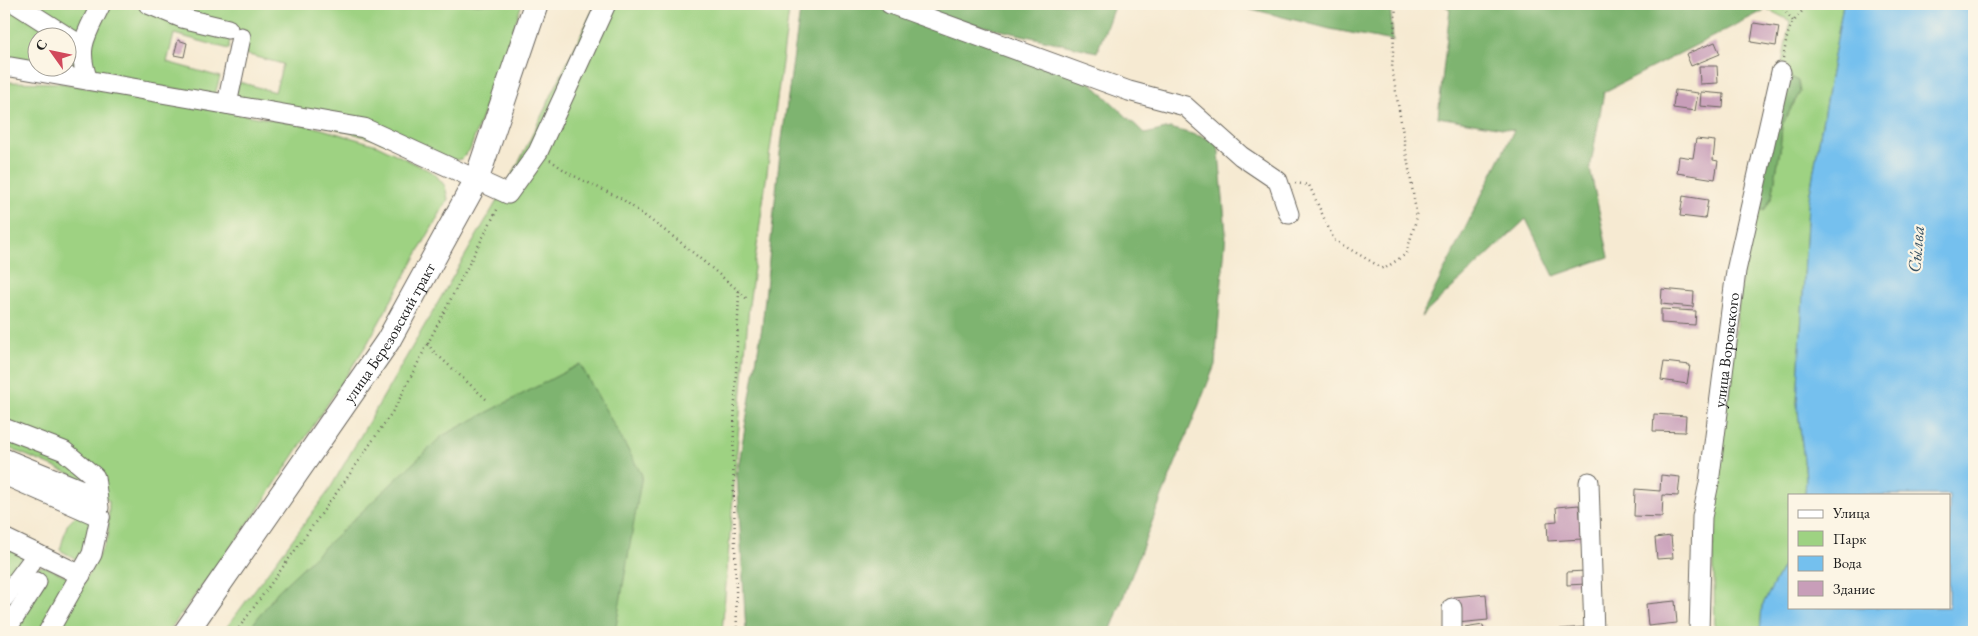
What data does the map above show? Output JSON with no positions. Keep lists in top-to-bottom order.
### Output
{
  "streets": {
    "main road": ["улица Березовский тракт"],
    "street": ["улица Воровского"]
  },
  "water": ["Сы́лва"],
  "legend": [
    "Улица",
    "Парк",
    "Вода",
    "Здание"
  ],
  "north": "top left"
}
